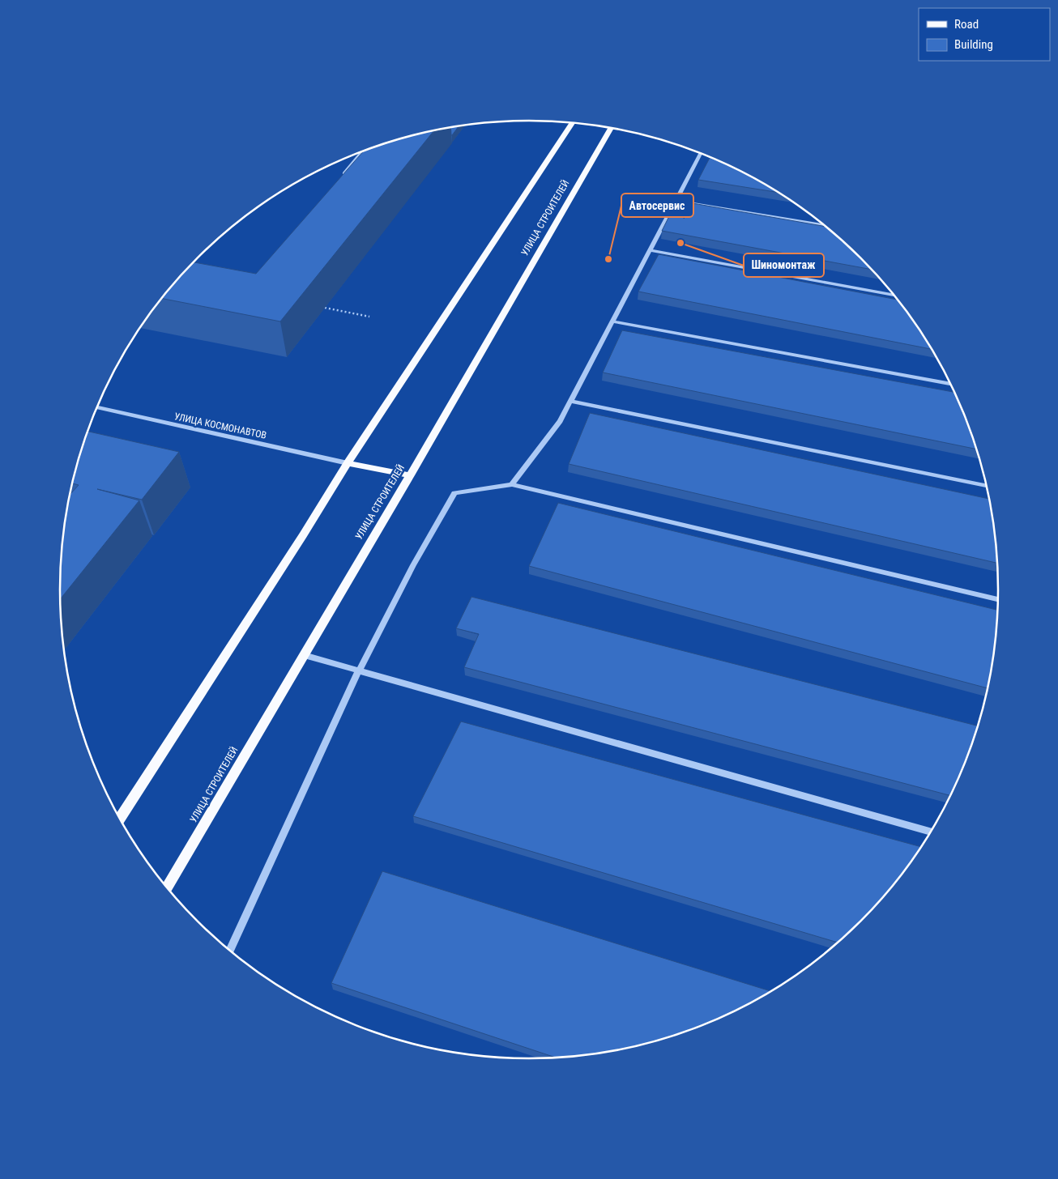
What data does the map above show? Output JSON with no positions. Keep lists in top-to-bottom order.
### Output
{
  "streets": {
    "main road": ["УЛИЦА СТРОИТЕЛЕЙ"],
    "street": ["УЛИЦА КОСМОНАВТОВ"]
  },
  "places": ["Шиномонтаж", "Автосервис"],
  "legend": ["Road", "Building"]
}
